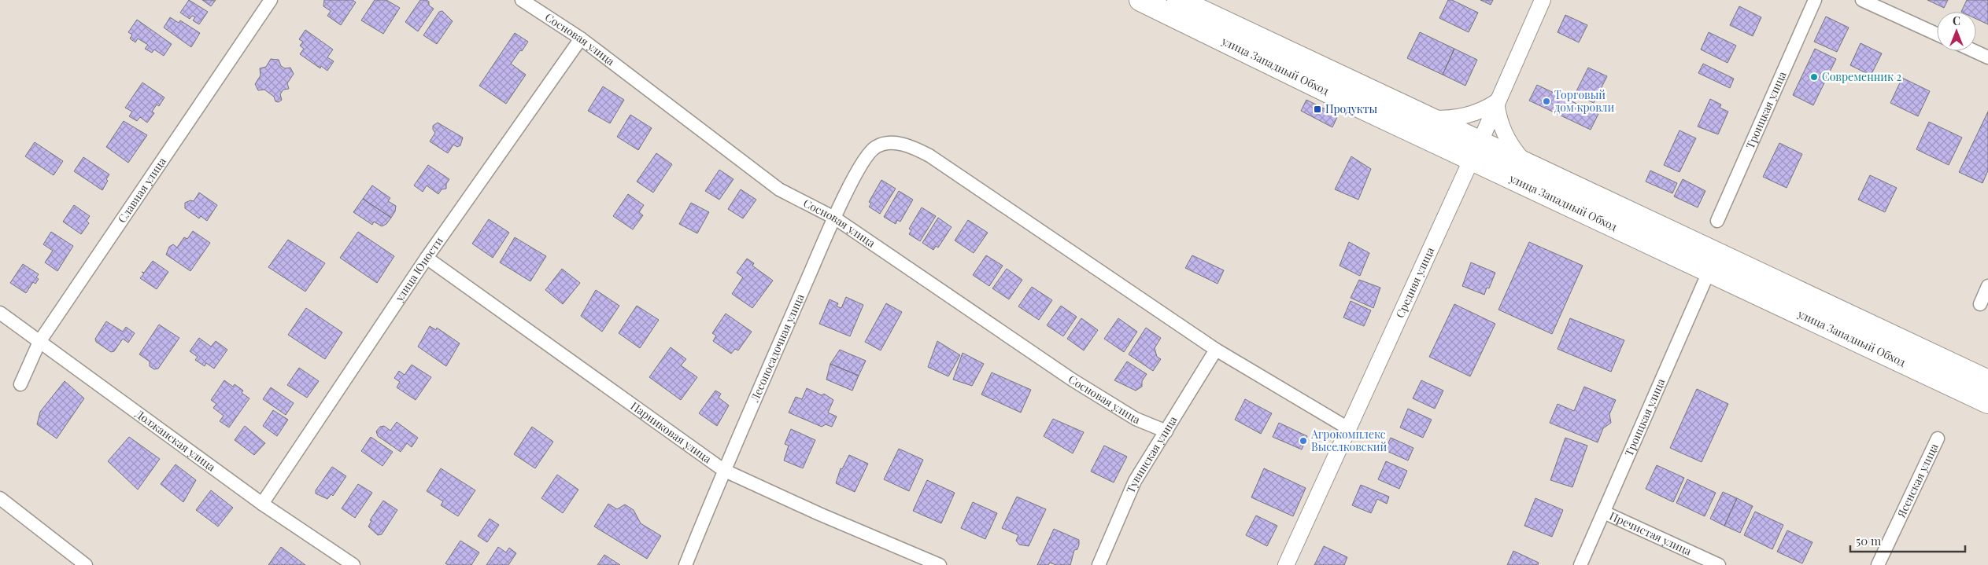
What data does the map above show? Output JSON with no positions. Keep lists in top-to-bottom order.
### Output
{
  "streets": {
    "highway": ["улица Западный Обход"],
    "street": [
      "Сосновая улица",
      "Троицкая улица",
      "Славная улица",
      "улица Юности",
      "Средняя улица",
      "Лесопосадочная улица",
      "Парниковая улица",
      "Должанская улица",
      "Тувинская улица",
      "Ясенская улица",
      "Пречистая улица"
    ]
  },
  "crossings": [
    ["Сосновая улица", "улица Юности"],
    ["Сосновая улица", "Лесопосадочная улица"],
    ["Сосновая улица", "Тувинская улица"],
    ["улица Западный Обход", "Троицкая улица"],
    ["улица Западный Обход", "Средняя улица"],
    ["Троицкая улица", "Пречистая улица"],
    ["Славная улица", "Должанская улица"],
    ["улица Юности", "Парниковая улица"],
    ["улица Юности", "Должанская улица"],
    ["Лесопосадочная улица", "Парниковая улица"],
    ["Лесопосадочная улица", "Тувинская улица"]
  ],
  "places": {
    "other": ["Современник 2", "Торговый дом кровли", "Агрокомплекс Выселковский"],
    "transit": ["Продукты"]
  },
  "scale_bar": "50 m",
  "north": "top"
}
